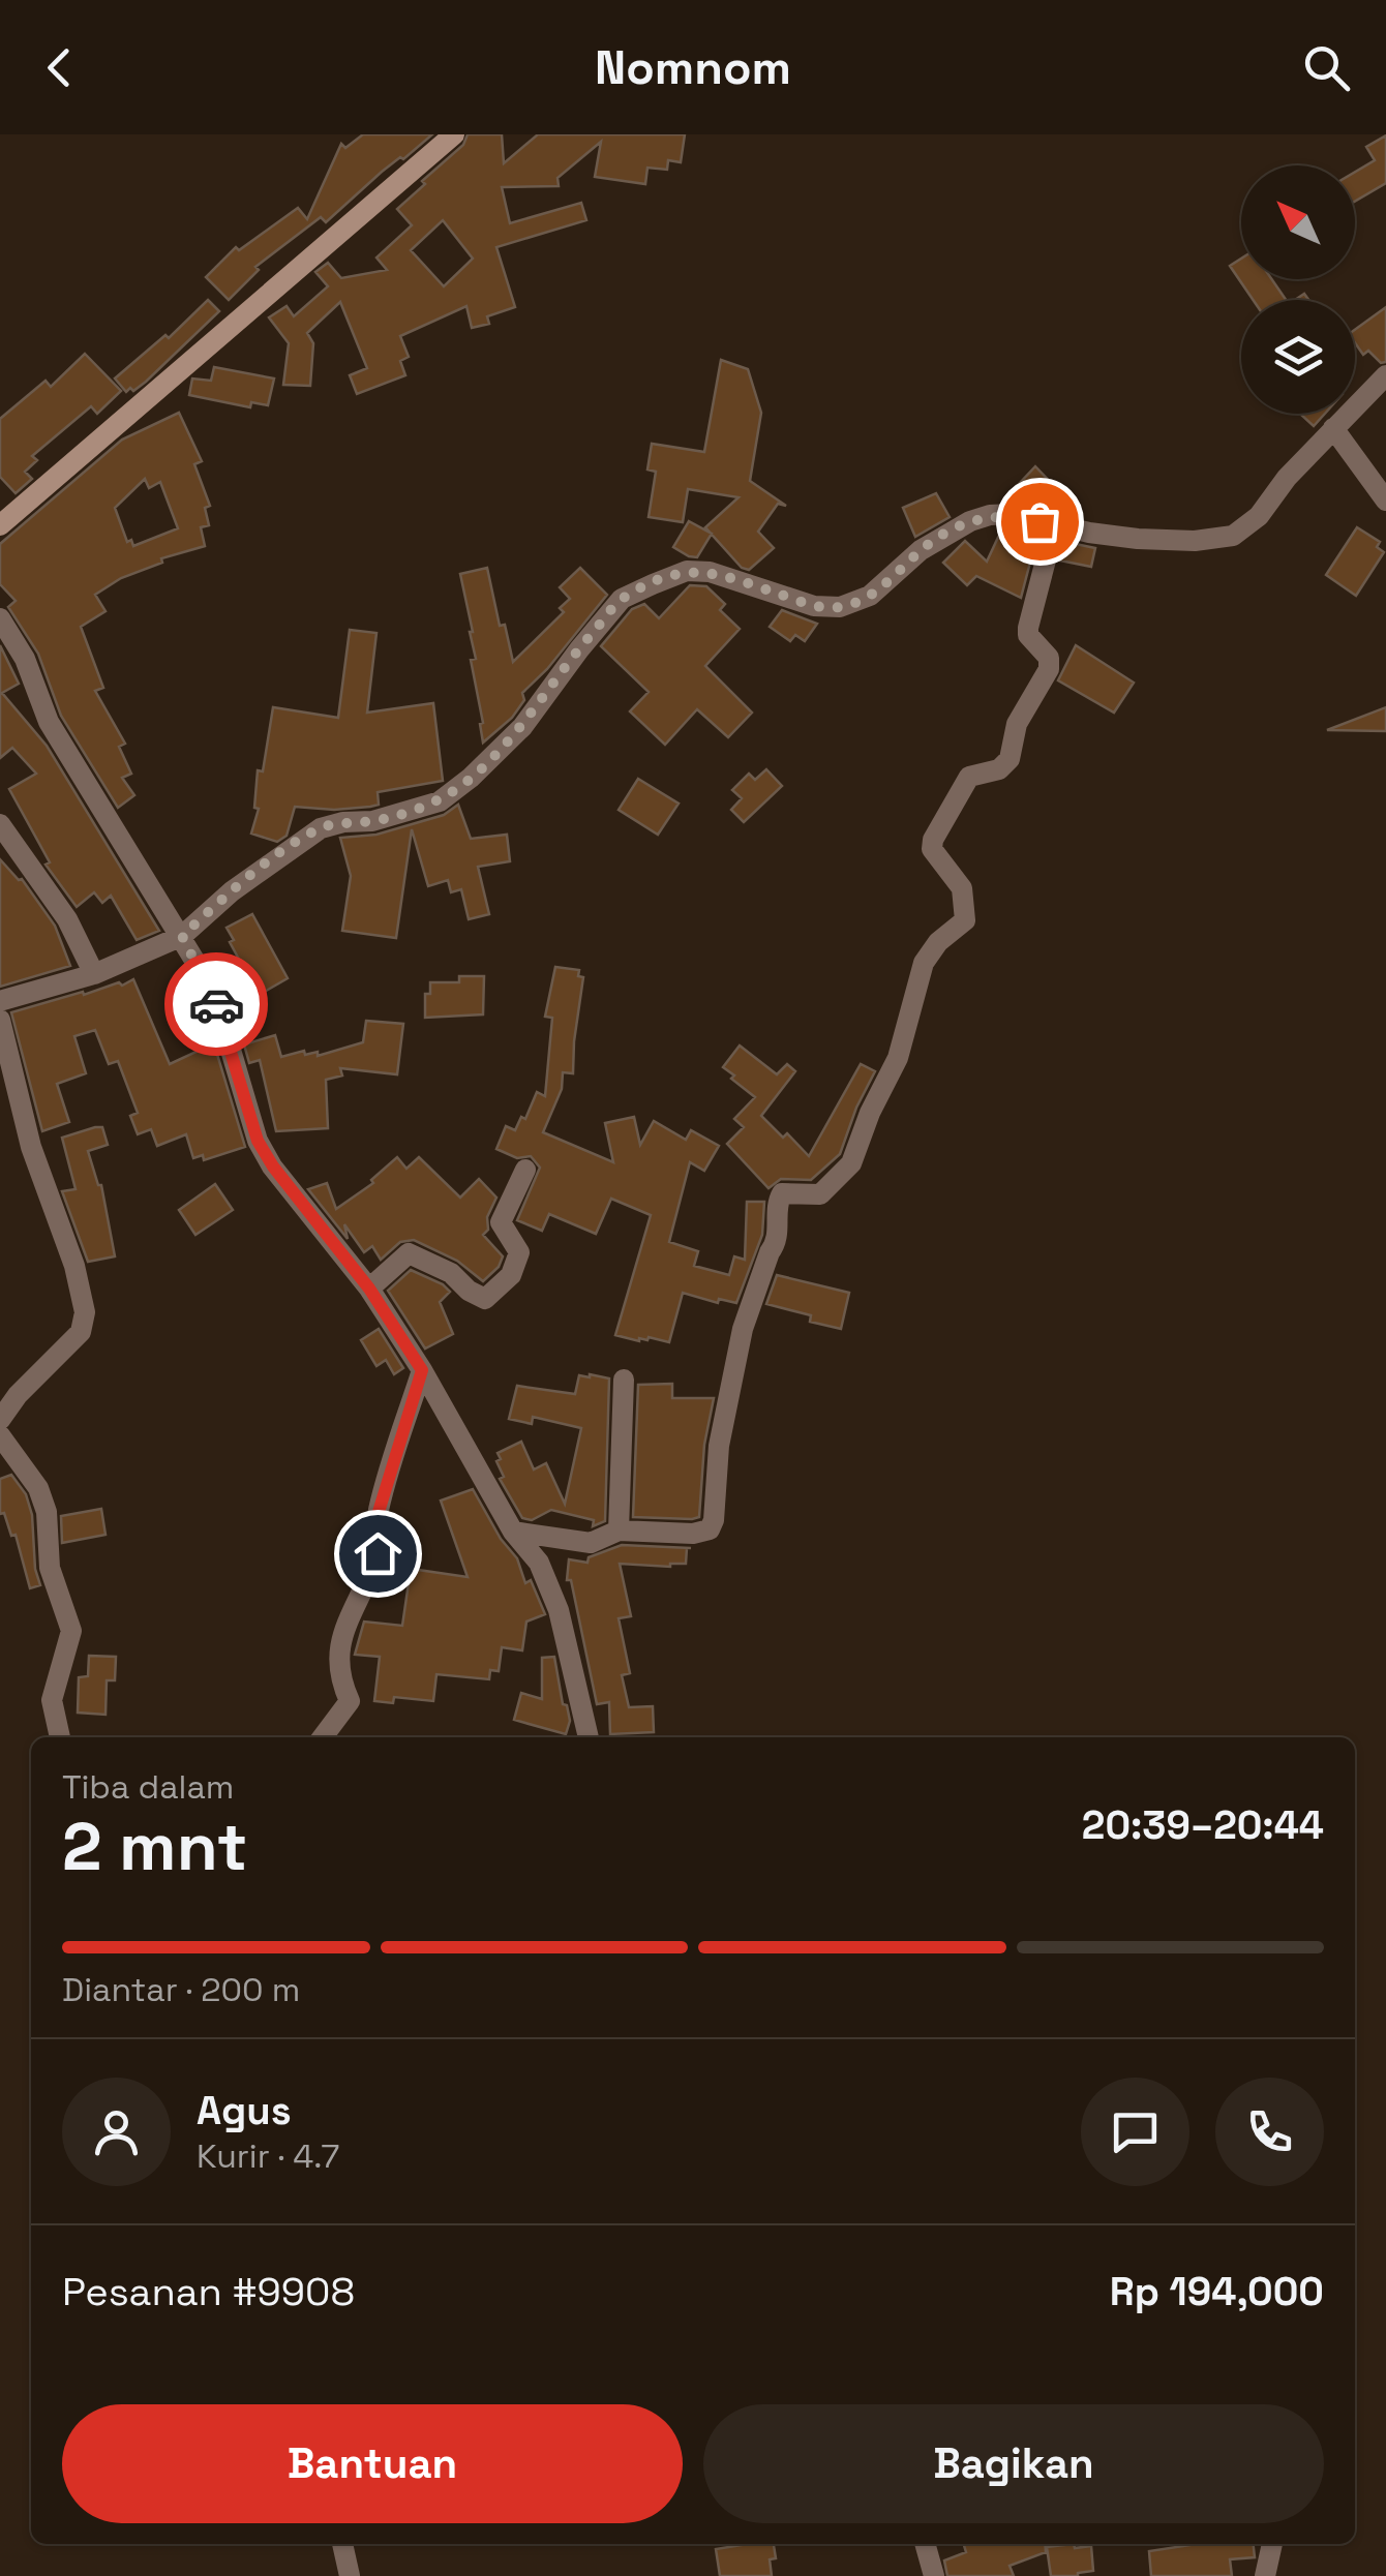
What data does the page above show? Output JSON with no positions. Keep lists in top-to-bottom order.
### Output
{
  "north": "top left",
  "page": {
    "header": "Nomnom",
    "heading": ["2 mnt", "Tiba dalam", "20:39–20:44"],
    "panel": [
      "Agus",
      "Kurir · 4.7",
      "Pesanan #9908",
      "Rp 194,000"
    ],
    "bar": "Diantar · 200 m",
    "buttons": ["Bantuan", "Bagikan"]
  }
}
